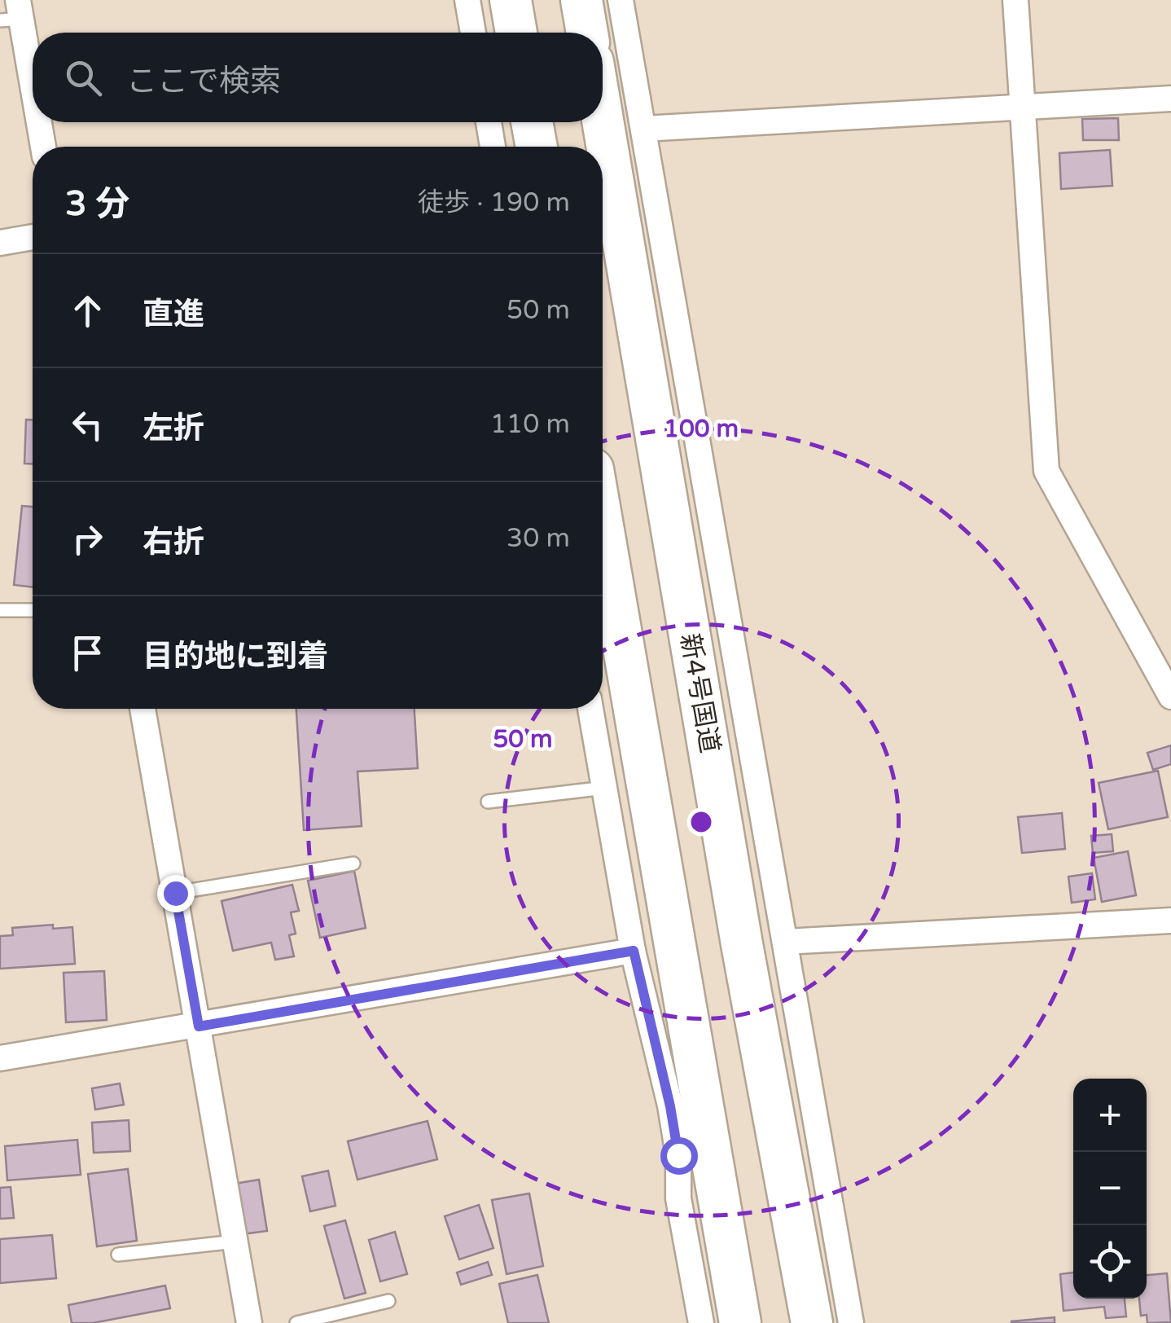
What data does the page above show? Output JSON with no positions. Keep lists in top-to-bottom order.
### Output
{
  "streets": {
    "highway": ["新4号国道"]
  },
  "page": {
    "search": "ここで検索",
    "heading": ["3 分", "徒歩 · 190 m"],
    "list": [
      ["直進", "50 m"],
      ["左折", "110 m"],
      ["右折", "30 m"],
      "目的地に到着"
    ],
    "map_buttons": ["+", "−"]
  },
  "rings": ["100 m", "50 m"]
}
